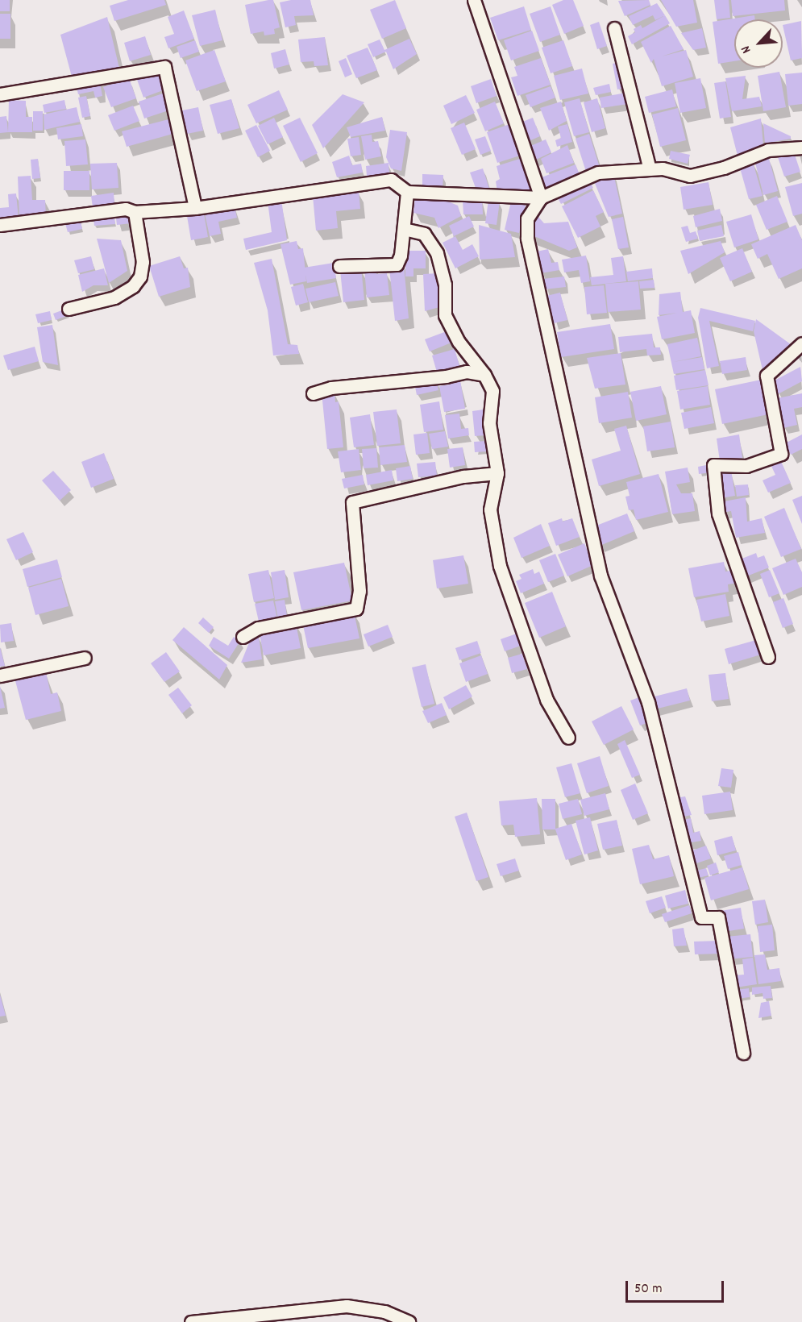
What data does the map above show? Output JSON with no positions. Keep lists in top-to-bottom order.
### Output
{
  "scale_bar": "50 m",
  "north": "bottom left"
}
